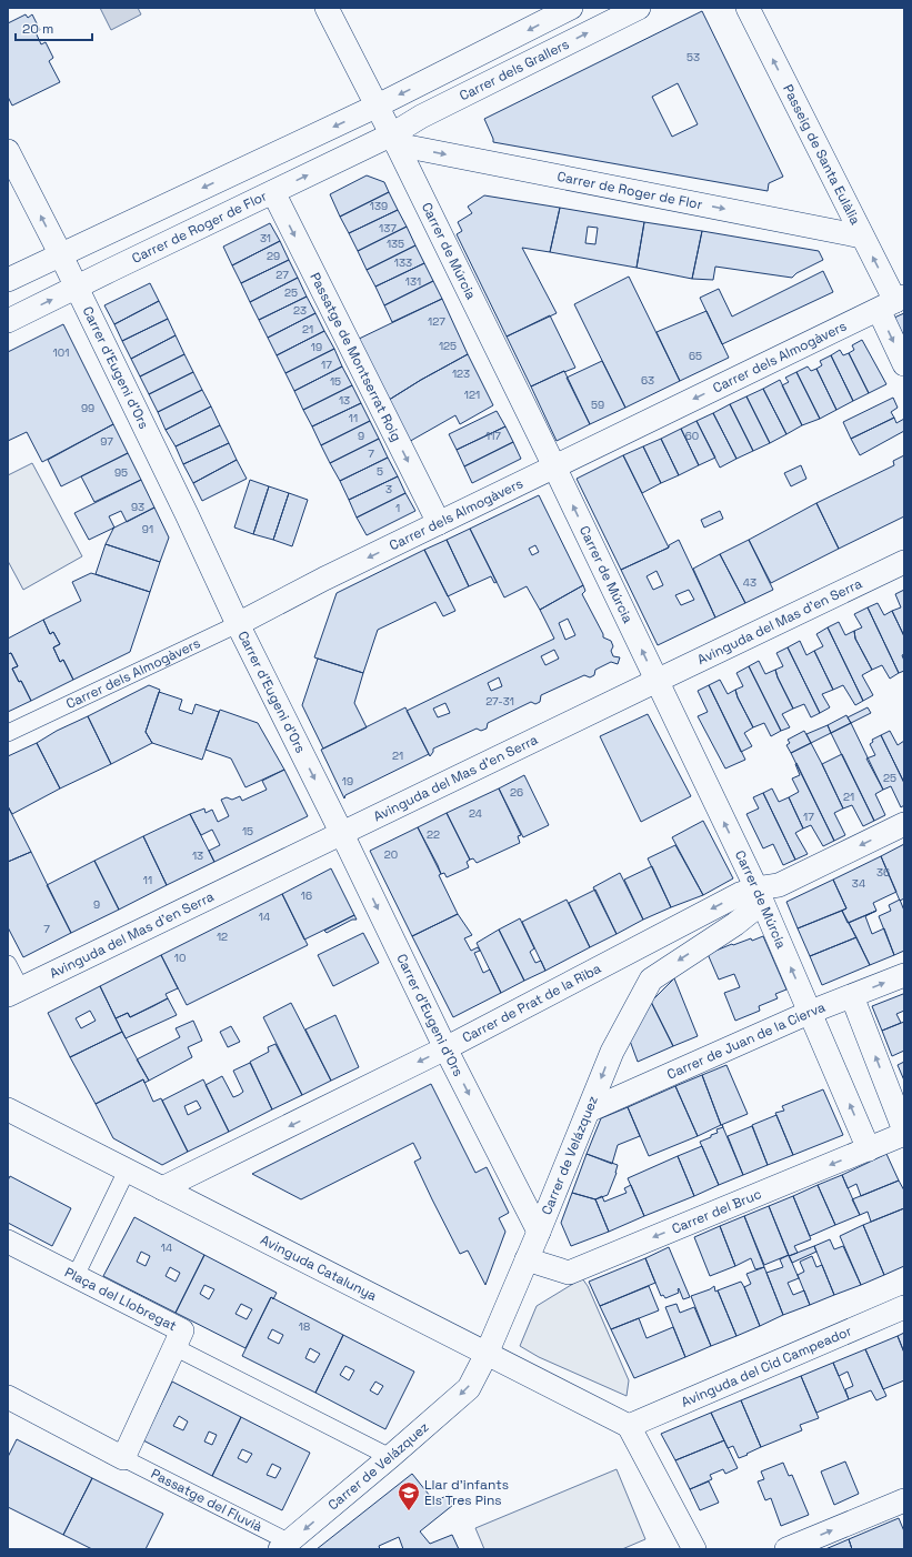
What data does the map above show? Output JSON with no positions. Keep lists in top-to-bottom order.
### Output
{
  "streets": {
    "street": [
      "Carrer dels Grallers",
      "Passeig de Santa Eulàlia",
      "Carrer de Roger de Flor",
      "Carrer de Múrcia",
      "Passatge de Montserrat Roig",
      "Carrer dels Almogàvers",
      "Carrer d'Eugeni d'Ors",
      "Avinguda del Mas d'en Serra",
      "Carrer de Prat de la Riba",
      "Carrer de Juan de la Cierva",
      "Carrer de Velázquez",
      "Carrer del Bruc",
      "Avinguda Catalunya",
      "Plaça del Llobregat",
      "Avinguda del Cid Campeador",
      "Passatge del Fluvià"
    ]
  },
  "crossings": [
    ["Carrer dels Grallers", "Carrer de Roger de Flor"],
    ["Carrer dels Grallers", "Carrer de Múrcia"],
    ["Passeig de Santa Eulàlia", "Carrer de Roger de Flor"],
    ["Passeig de Santa Eulàlia", "Carrer dels Almogàvers"],
    ["Carrer de Roger de Flor", "Carrer de Múrcia"],
    ["Carrer de Roger de Flor", "Passatge de Montserrat Roig"],
    ["Carrer de Roger de Flor", "Carrer d'Eugeni d'Ors"],
    ["Carrer de Múrcia", "Carrer dels Almogàvers"],
    ["Carrer de Múrcia", "Avinguda del Mas d'en Serra"],
    ["Carrer de Múrcia", "Carrer de Prat de la Riba"],
    ["Carrer de Múrcia", "Carrer de Juan de la Cierva"],
    ["Carrer de Múrcia", "Carrer de Velázquez"],
    ["Carrer de Múrcia", "Carrer del Bruc"],
    ["Passatge de Montserrat Roig", "Carrer dels Almogàvers"],
    ["Carrer dels Almogàvers", "Carrer d'Eugeni d'Ors"],
    ["Carrer d'Eugeni d'Ors", "Avinguda del Mas d'en Serra"],
    ["Carrer d'Eugeni d'Ors", "Carrer de Prat de la Riba"],
    ["Carrer d'Eugeni d'Ors", "Carrer de Velázquez"],
    ["Carrer de Prat de la Riba", "Carrer de Velázquez"],
    ["Carrer de Prat de la Riba", "Avinguda Catalunya"],
    ["Carrer de Juan de la Cierva", "Carrer de Velázquez"],
    ["Carrer de Velázquez", "Carrer del Bruc"],
    ["Carrer de Velázquez", "Avinguda Catalunya"],
    ["Carrer de Velázquez", "Passatge del Fluvià"],
    ["Avinguda Catalunya", "Avinguda del Cid Campeador"],
    ["Plaça del Llobregat", "Passatge del Fluvià"]
  ],
  "one_way": [
    "Carrer de Roger de Flor",
    "Carrer de Múrcia",
    "Passatge de Montserrat Roig",
    "Carrer dels Almogàvers",
    "Carrer de Prat de la Riba",
    "Carrer de Velázquez",
    "Carrer del Bruc"
  ],
  "places": {
    "school or university": ["Llar d'infants Els Tres Pins"]
  },
  "house_numbers": [
    "53",
    "139",
    "137",
    "31",
    "135",
    "29",
    "133",
    "27",
    "131",
    "25",
    "23",
    "127",
    "21",
    "125",
    "19",
    "101",
    "65",
    "17",
    "123",
    "63",
    "15",
    "121",
    "13",
    "59",
    "99",
    "11",
    "9",
    "117",
    "60",
    "97",
    "7",
    "5",
    "95",
    "3",
    "93",
    "1",
    "91",
    "43",
    "27-31",
    "21",
    "25",
    "19",
    "26",
    "21",
    "24",
    "17",
    "15",
    "22",
    "20",
    "13",
    "36",
    "11",
    "34",
    "16",
    "9",
    "14",
    "7",
    "12",
    "10",
    "14",
    "18"
  ],
  "scale_bar": "20 m"
}
